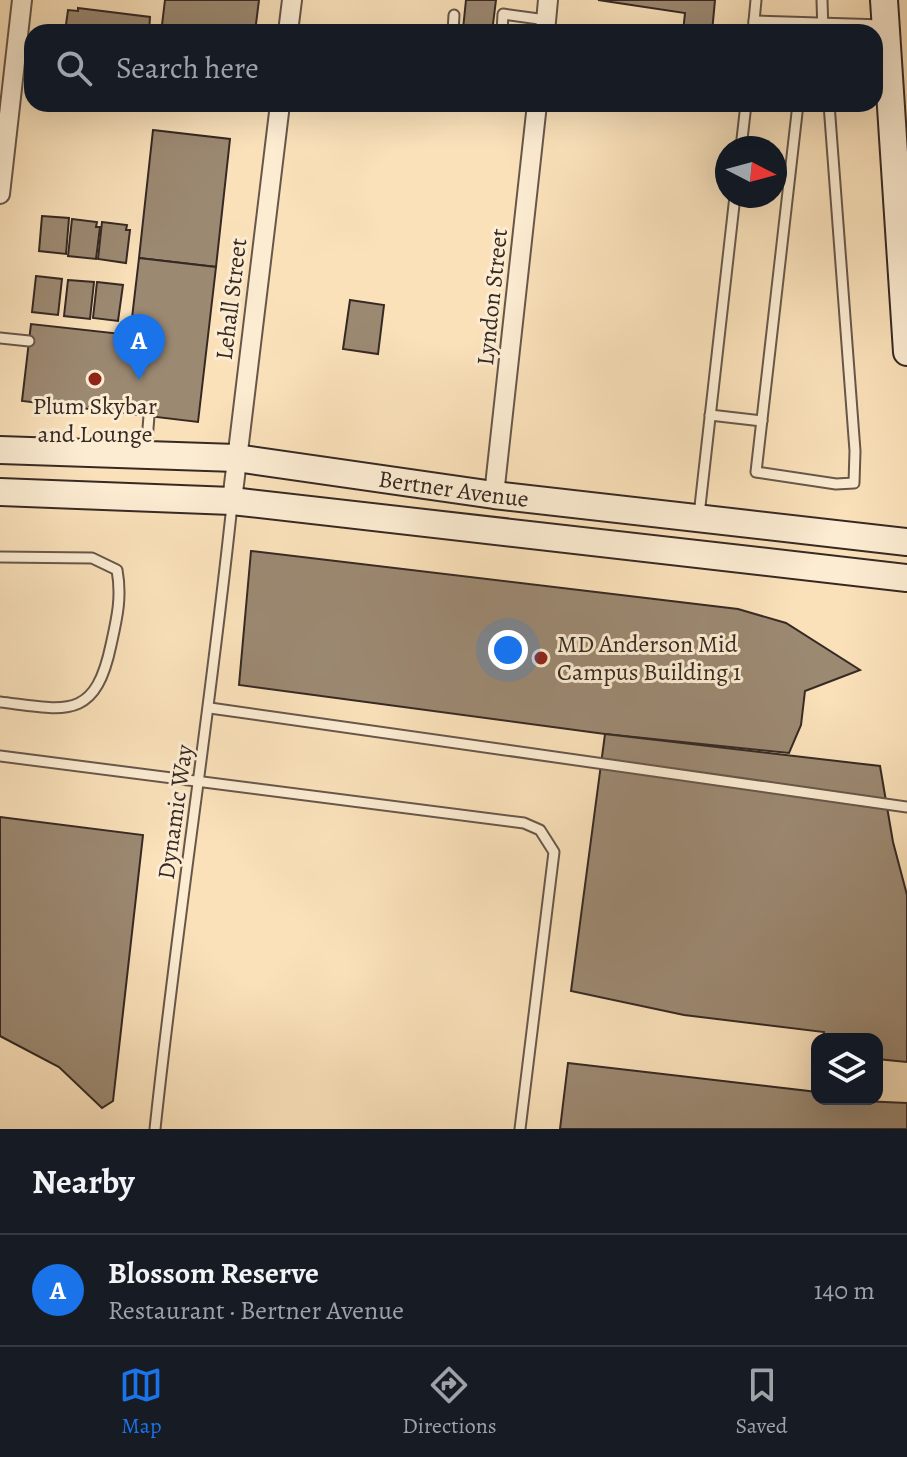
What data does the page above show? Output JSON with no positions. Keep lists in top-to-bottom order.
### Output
{
  "streets": {
    "street": ["Lyndon Street", "Lehall Street", "Bertner Avenue"],
    "lane": ["Dynamic Way"]
  },
  "crossings": [
    ["Lyndon Street", "Bertner Avenue"],
    ["Lehall Street", "Bertner Avenue"],
    ["Lehall Street", "Dynamic Way"],
    ["Bertner Avenue", "Dynamic Way"]
  ],
  "places": ["Plum Skybar and Lounge", "MD Anderson Mid Campus Building 1"],
  "north": "right",
  "page": {
    "search": "Search here",
    "pins": "A",
    "heading": "Nearby",
    "list": [
      {
        "mark": "A",
        "name": "Blossom Reserve",
        "note": "Restaurant · Bertner Avenue",
        "value": "140 m"
      }
    ],
    "nav": ["Map", "Directions", "Saved"]
  }
}
